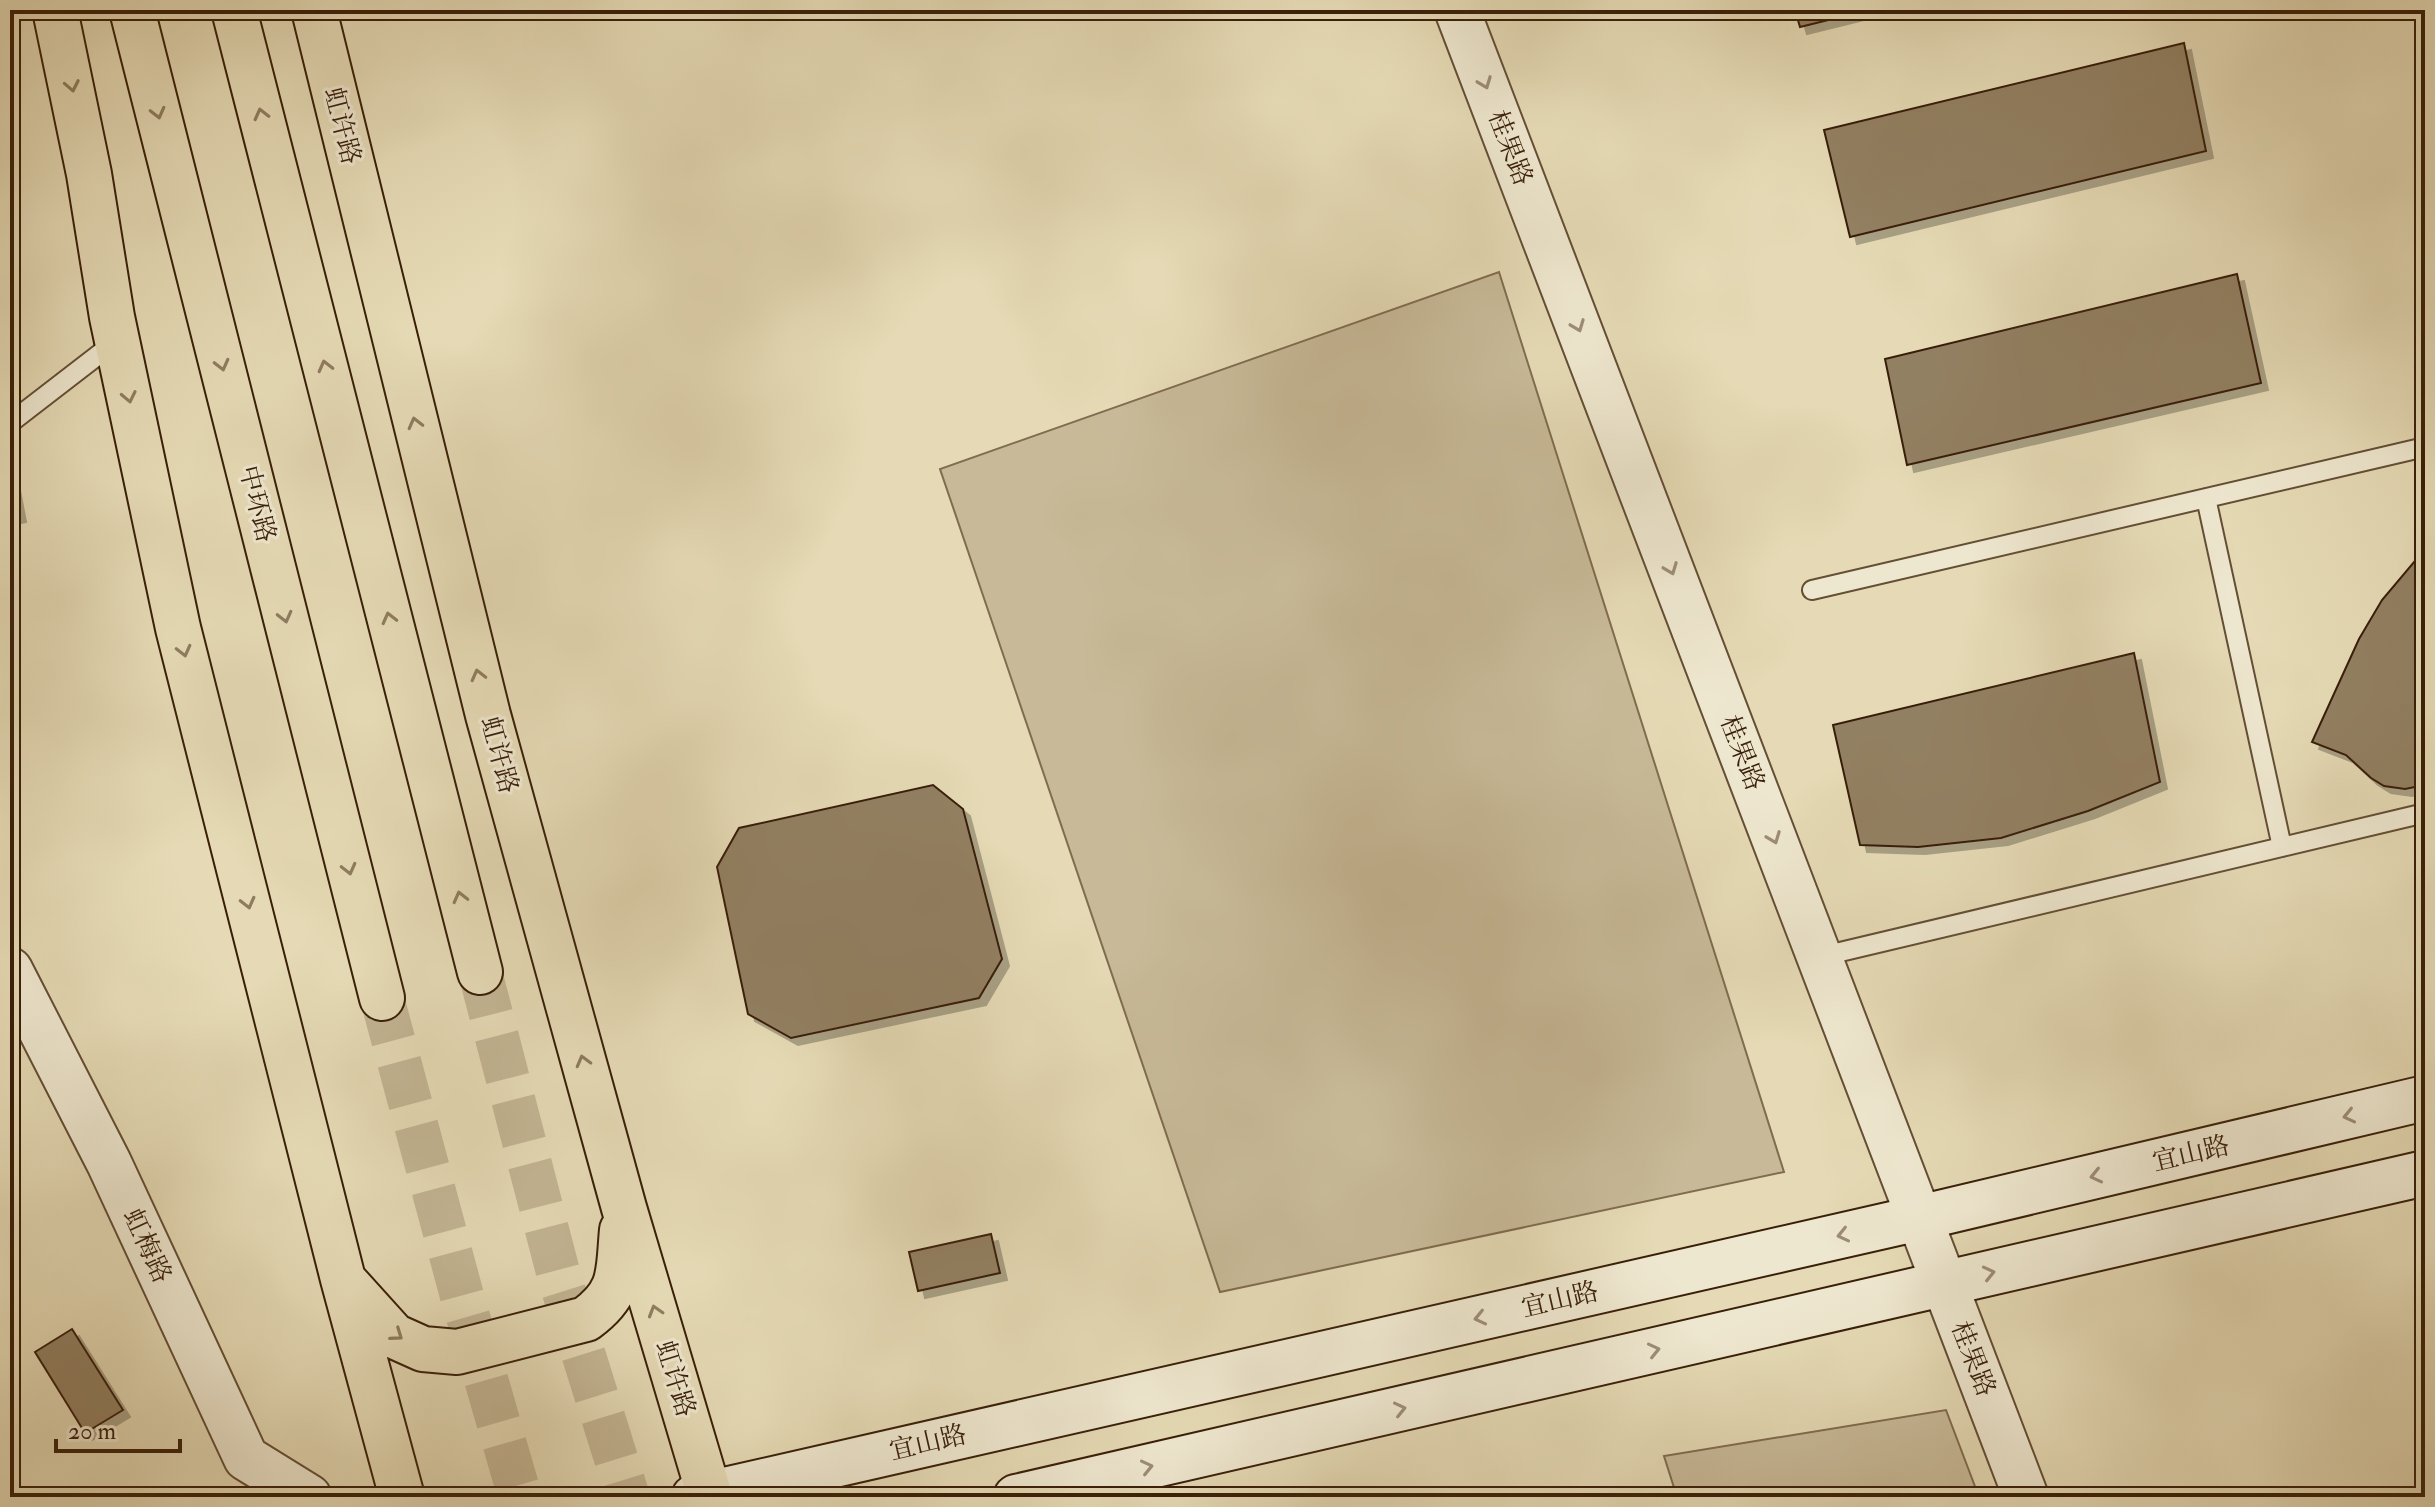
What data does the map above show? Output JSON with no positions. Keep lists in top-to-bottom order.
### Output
{
  "streets": {
    "main road": [
      "虹许路",
      "桂果路",
      "中环路",
      "宜山路",
      "虹梅路"
    ]
  },
  "crossings": [
    ["虹许路", "宜山路"],
    ["桂果路", "宜山路"]
  ],
  "one_way": ["桂果路"],
  "scale_bar": "20 m"
}
